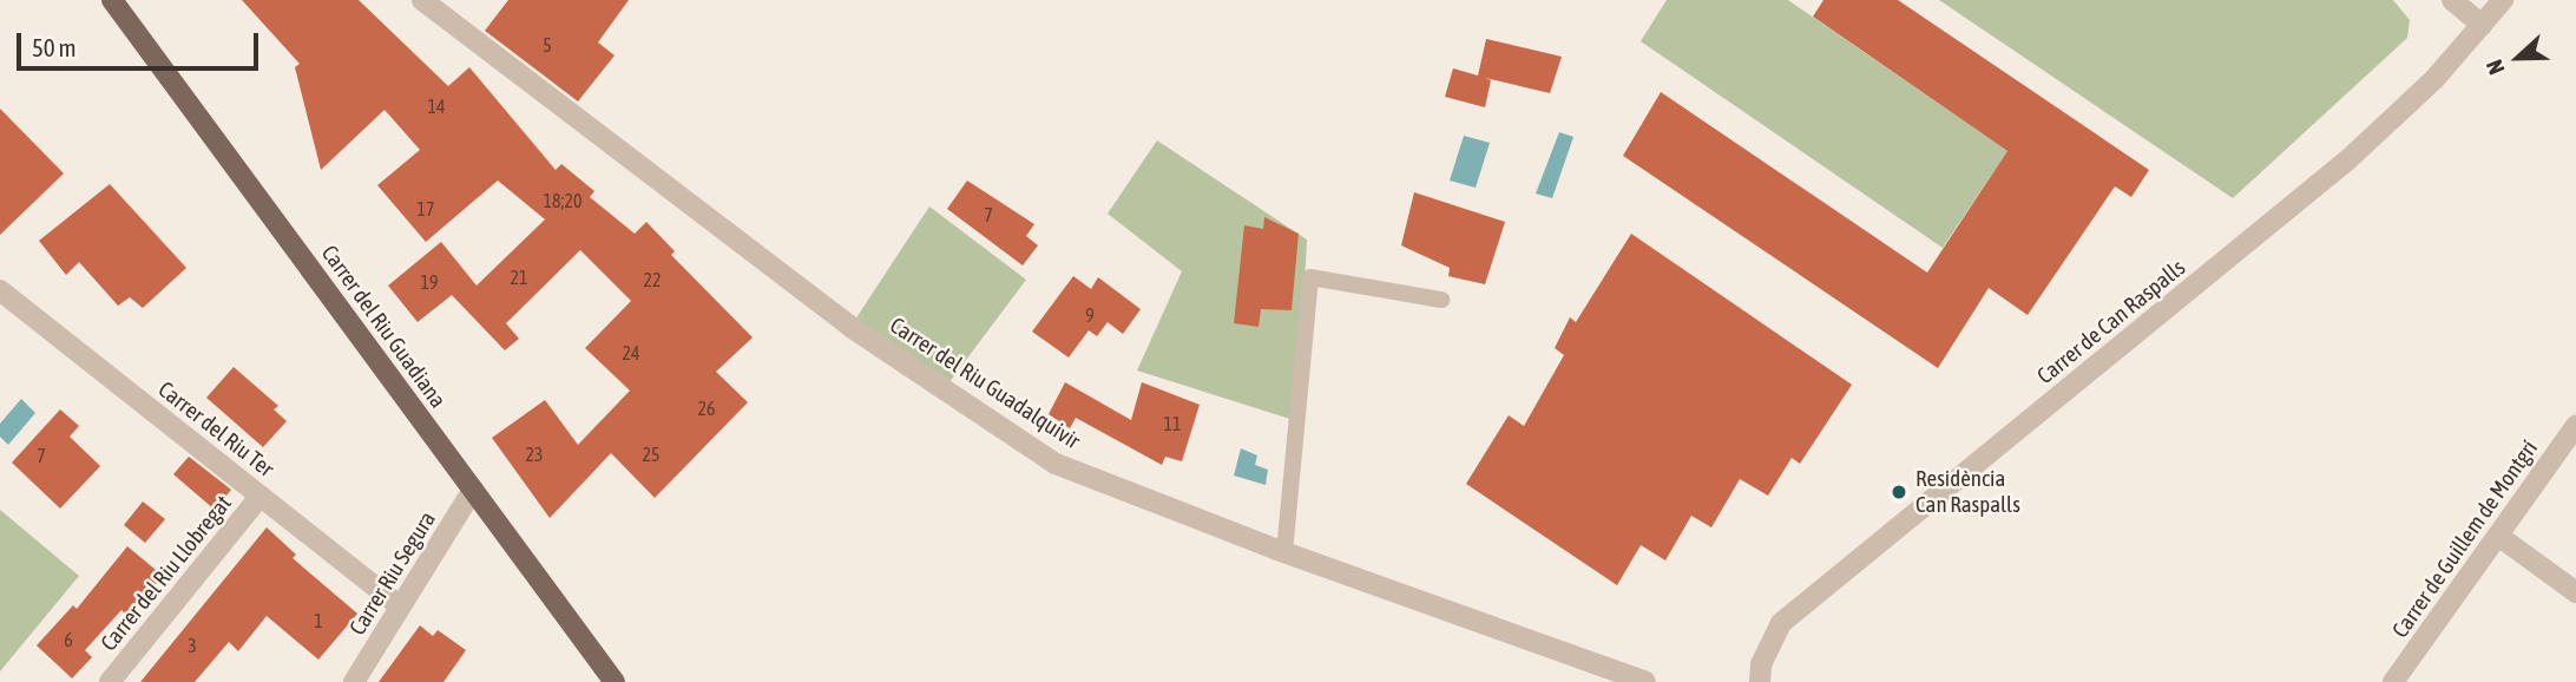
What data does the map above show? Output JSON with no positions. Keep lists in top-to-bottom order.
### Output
{
  "streets": {
    "main road": ["Carrer del Riu Guadiana"],
    "street": [
      "Carrer de Can Raspalls",
      "Carrer del Riu Guadalquivir",
      "Carrer del Riu Ter",
      "Carrer de Guillem de Montgrí",
      "Carrer del Riu Llobregat",
      "Carrer Riu Segura"
    ]
  },
  "crossings": [
    ["Carrer del Riu Guadiana", "Carrer Riu Segura"],
    ["Carrer del Riu Ter", "Carrer del Riu Llobregat"],
    ["Carrer del Riu Ter", "Carrer Riu Segura"]
  ],
  "places": ["Residència Can Raspalls"],
  "house_numbers": [
    "5",
    "14",
    "18;20",
    "17",
    "7",
    "21",
    "22",
    "19",
    "9",
    "24",
    "26",
    "11",
    "23",
    "25",
    "7",
    "1",
    "6",
    "3"
  ],
  "scale_bar": "50 m",
  "north": "left"
}
